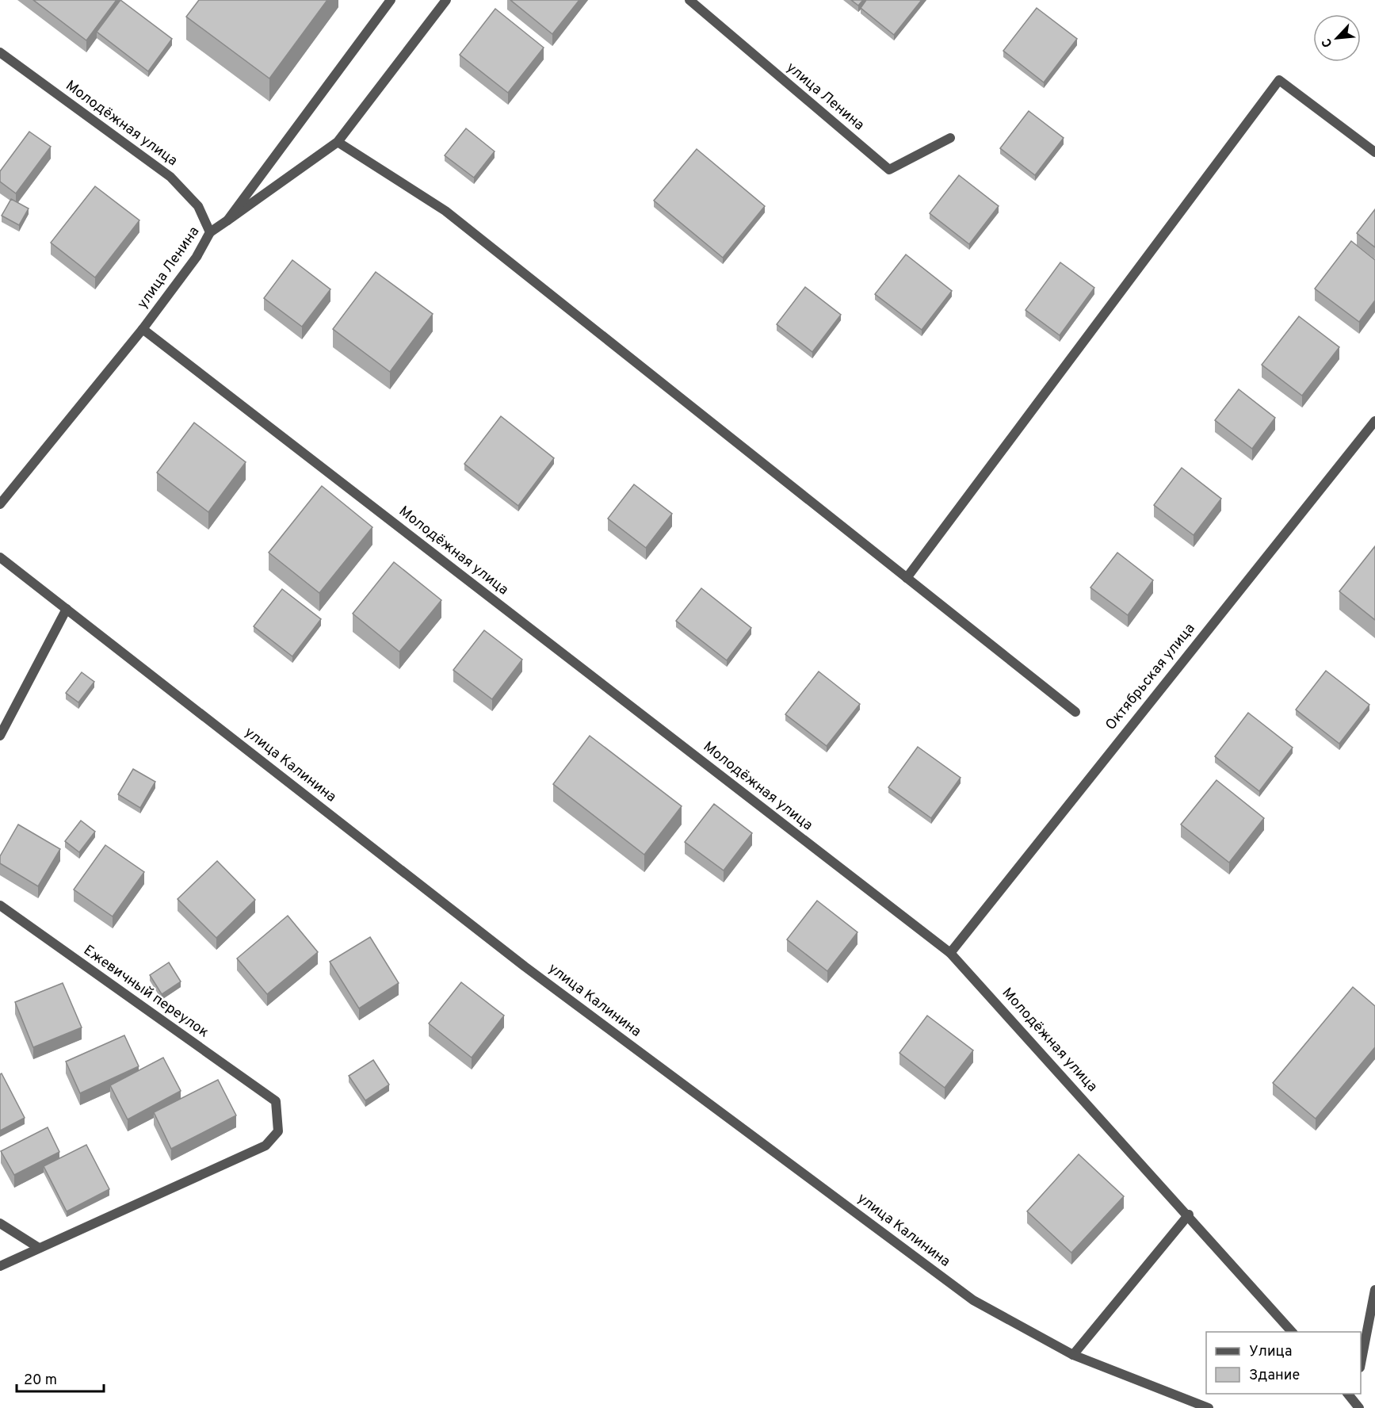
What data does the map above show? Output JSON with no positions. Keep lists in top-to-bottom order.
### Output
{
  "streets": {
    "street": [
      "улица Ленина",
      "Молодёжная улица",
      "Октябрьская улица",
      "улица Калинина",
      "Ежевичный переулок"
    ]
  },
  "crossings": [
    ["улица Ленина", "Молодёжная улица"],
    ["Молодёжная улица", "Октябрьская улица"]
  ],
  "legend": ["Улица", "Здание"],
  "scale_bar": "20 m",
  "north": "bottom left"
}
